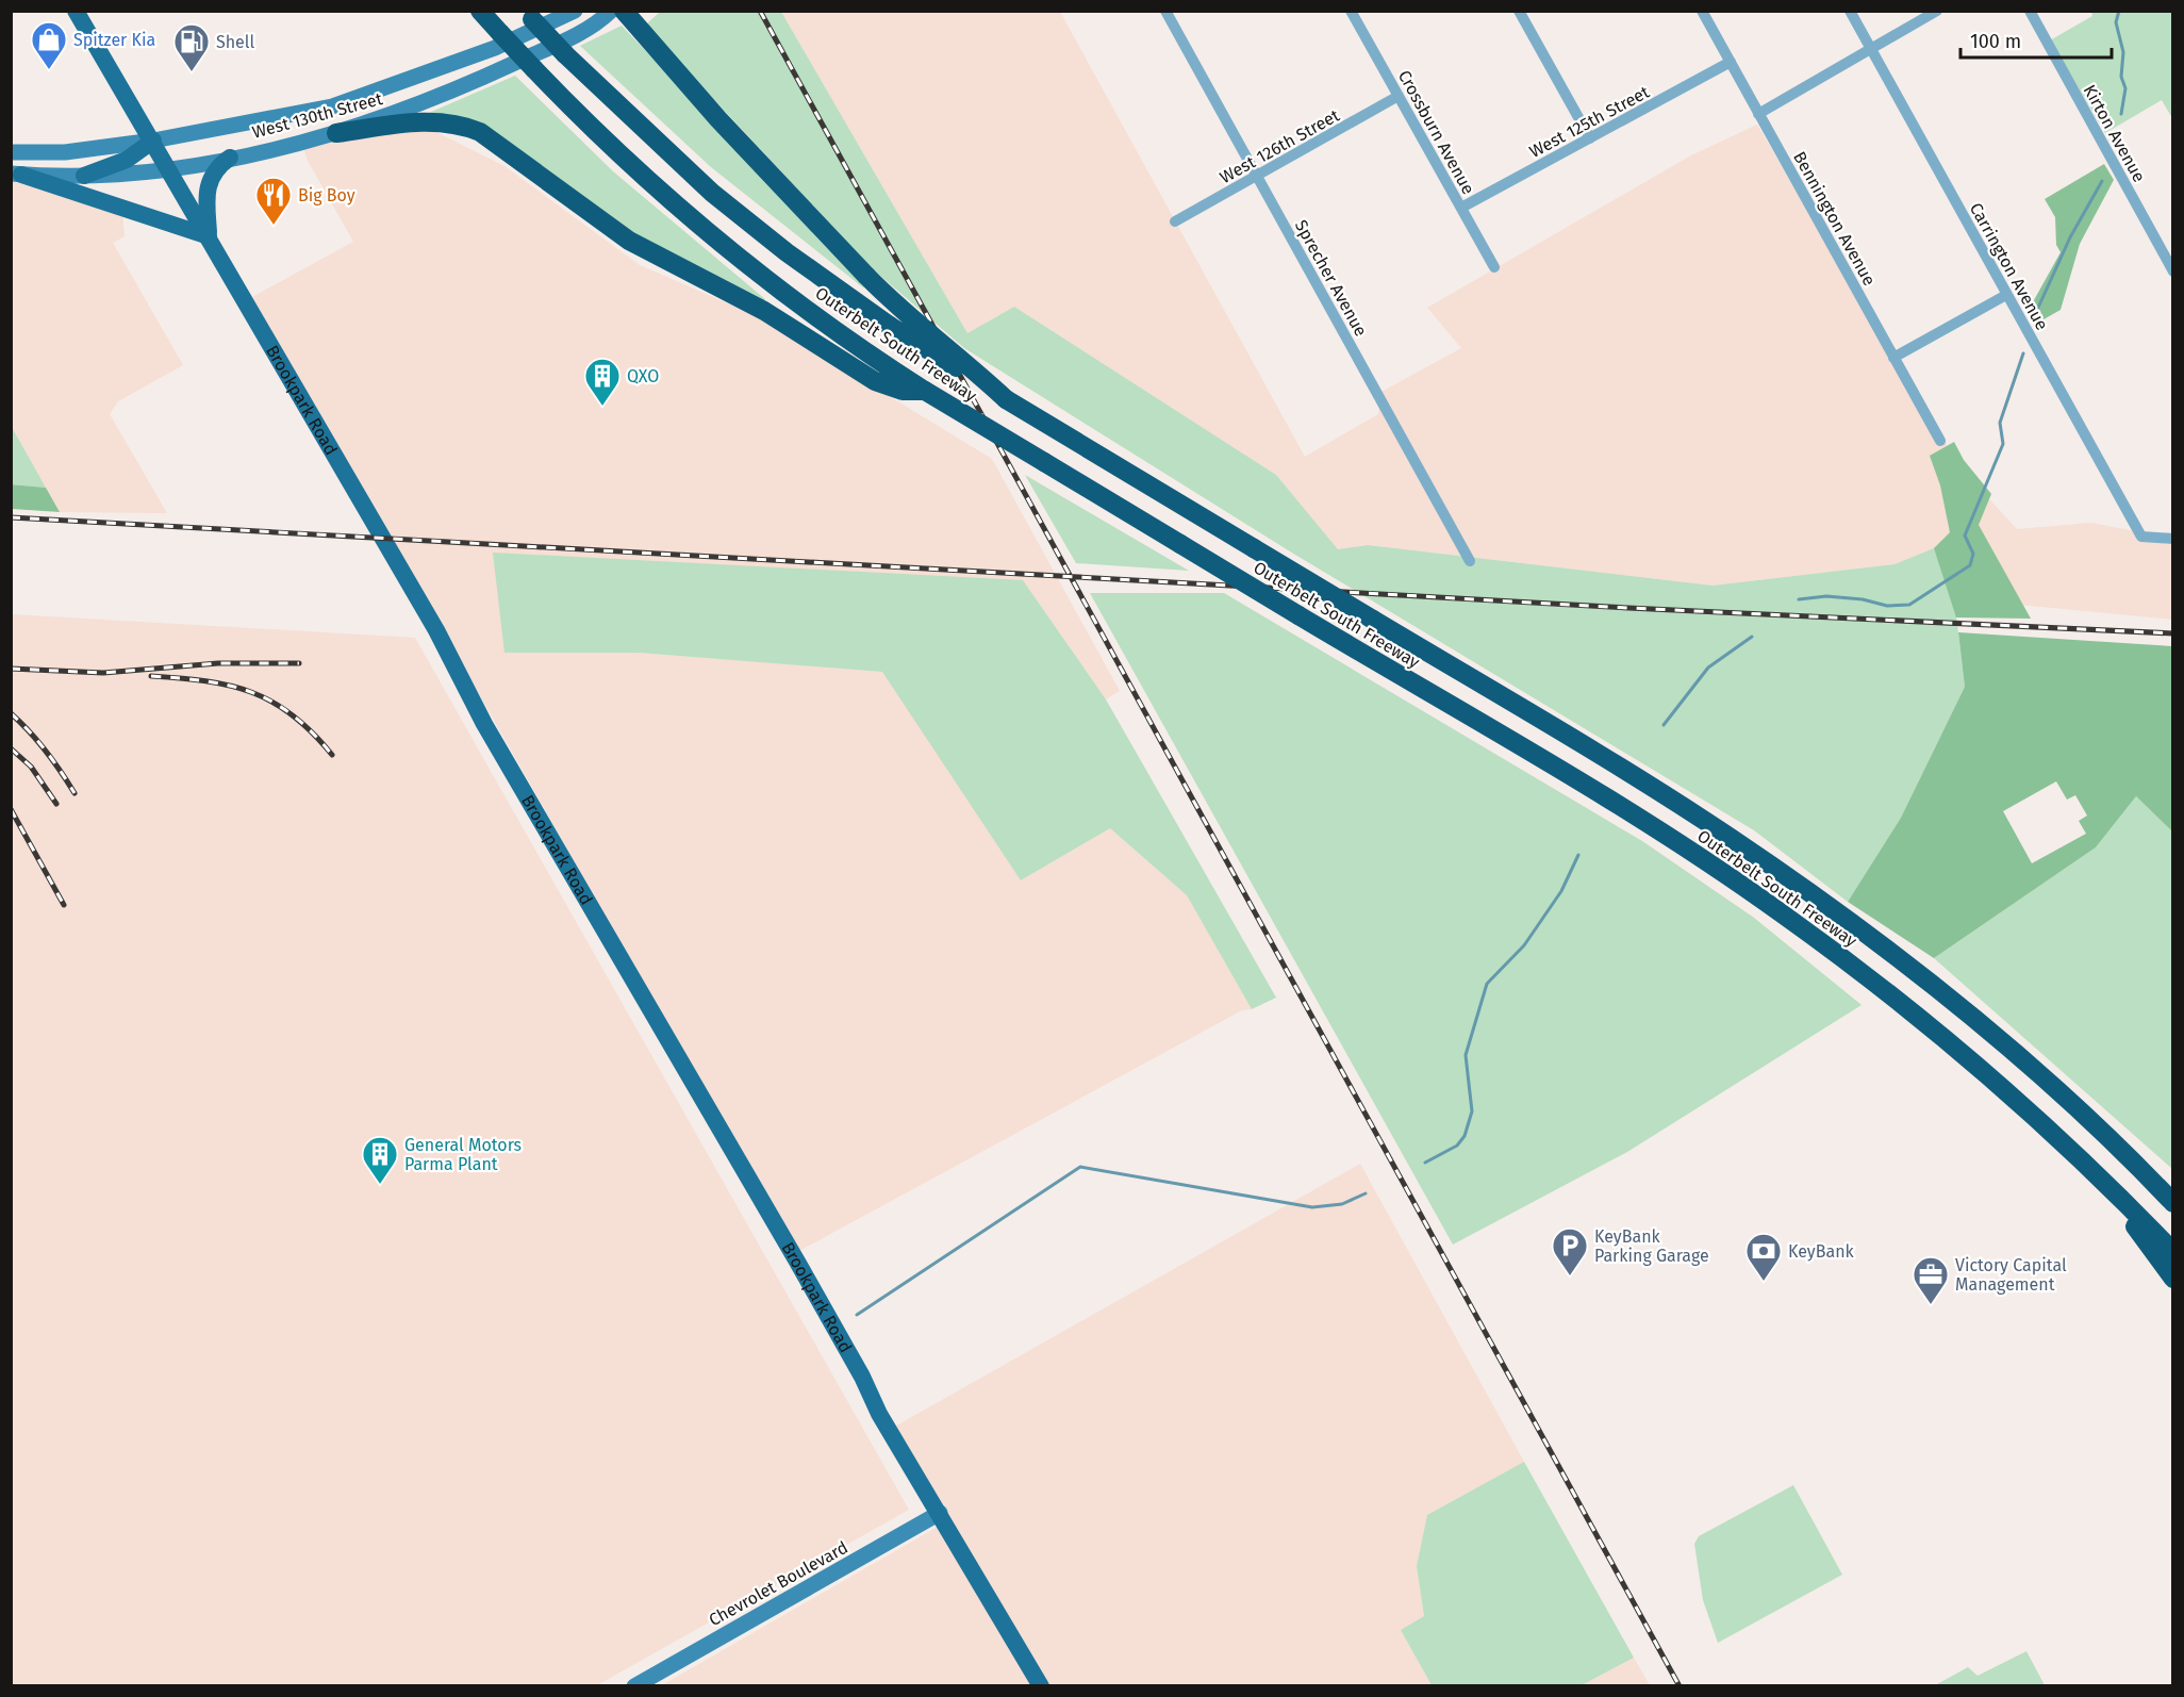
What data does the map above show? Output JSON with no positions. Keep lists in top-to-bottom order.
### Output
{
  "streets": {
    "highway": ["Outerbelt South Freeway"],
    "main road": ["West 130th Street", "Brookpark Road", "Chevrolet Boulevard"],
    "street": [
      "West 125th Street",
      "Crossburn Avenue",
      "Kirton Avenue",
      "West 126th Street",
      "Bennington Avenue",
      "Carrington Avenue",
      "Sprecher Avenue"
    ]
  },
  "crossings": [
    ["West 130th Street", "Brookpark Road"],
    ["West 125th Street", "Crossburn Avenue"],
    ["West 125th Street", "Bennington Avenue"],
    ["Crossburn Avenue", "West 126th Street"],
    ["West 126th Street", "Sprecher Avenue"],
    ["Brookpark Road", "Chevrolet Boulevard"]
  ],
  "places": {
    "shop": ["Spitzer Kia"],
    "fuel station": ["Shell"],
    "restaurant": ["Big Boy"],
    "building": ["QXO", "General Motors Parma Plant"],
    "parking": ["KeyBank Parking Garage"],
    "bank": ["KeyBank"],
    "office": ["Victory Capital Management"]
  },
  "scale_bar": "100 m"
}
